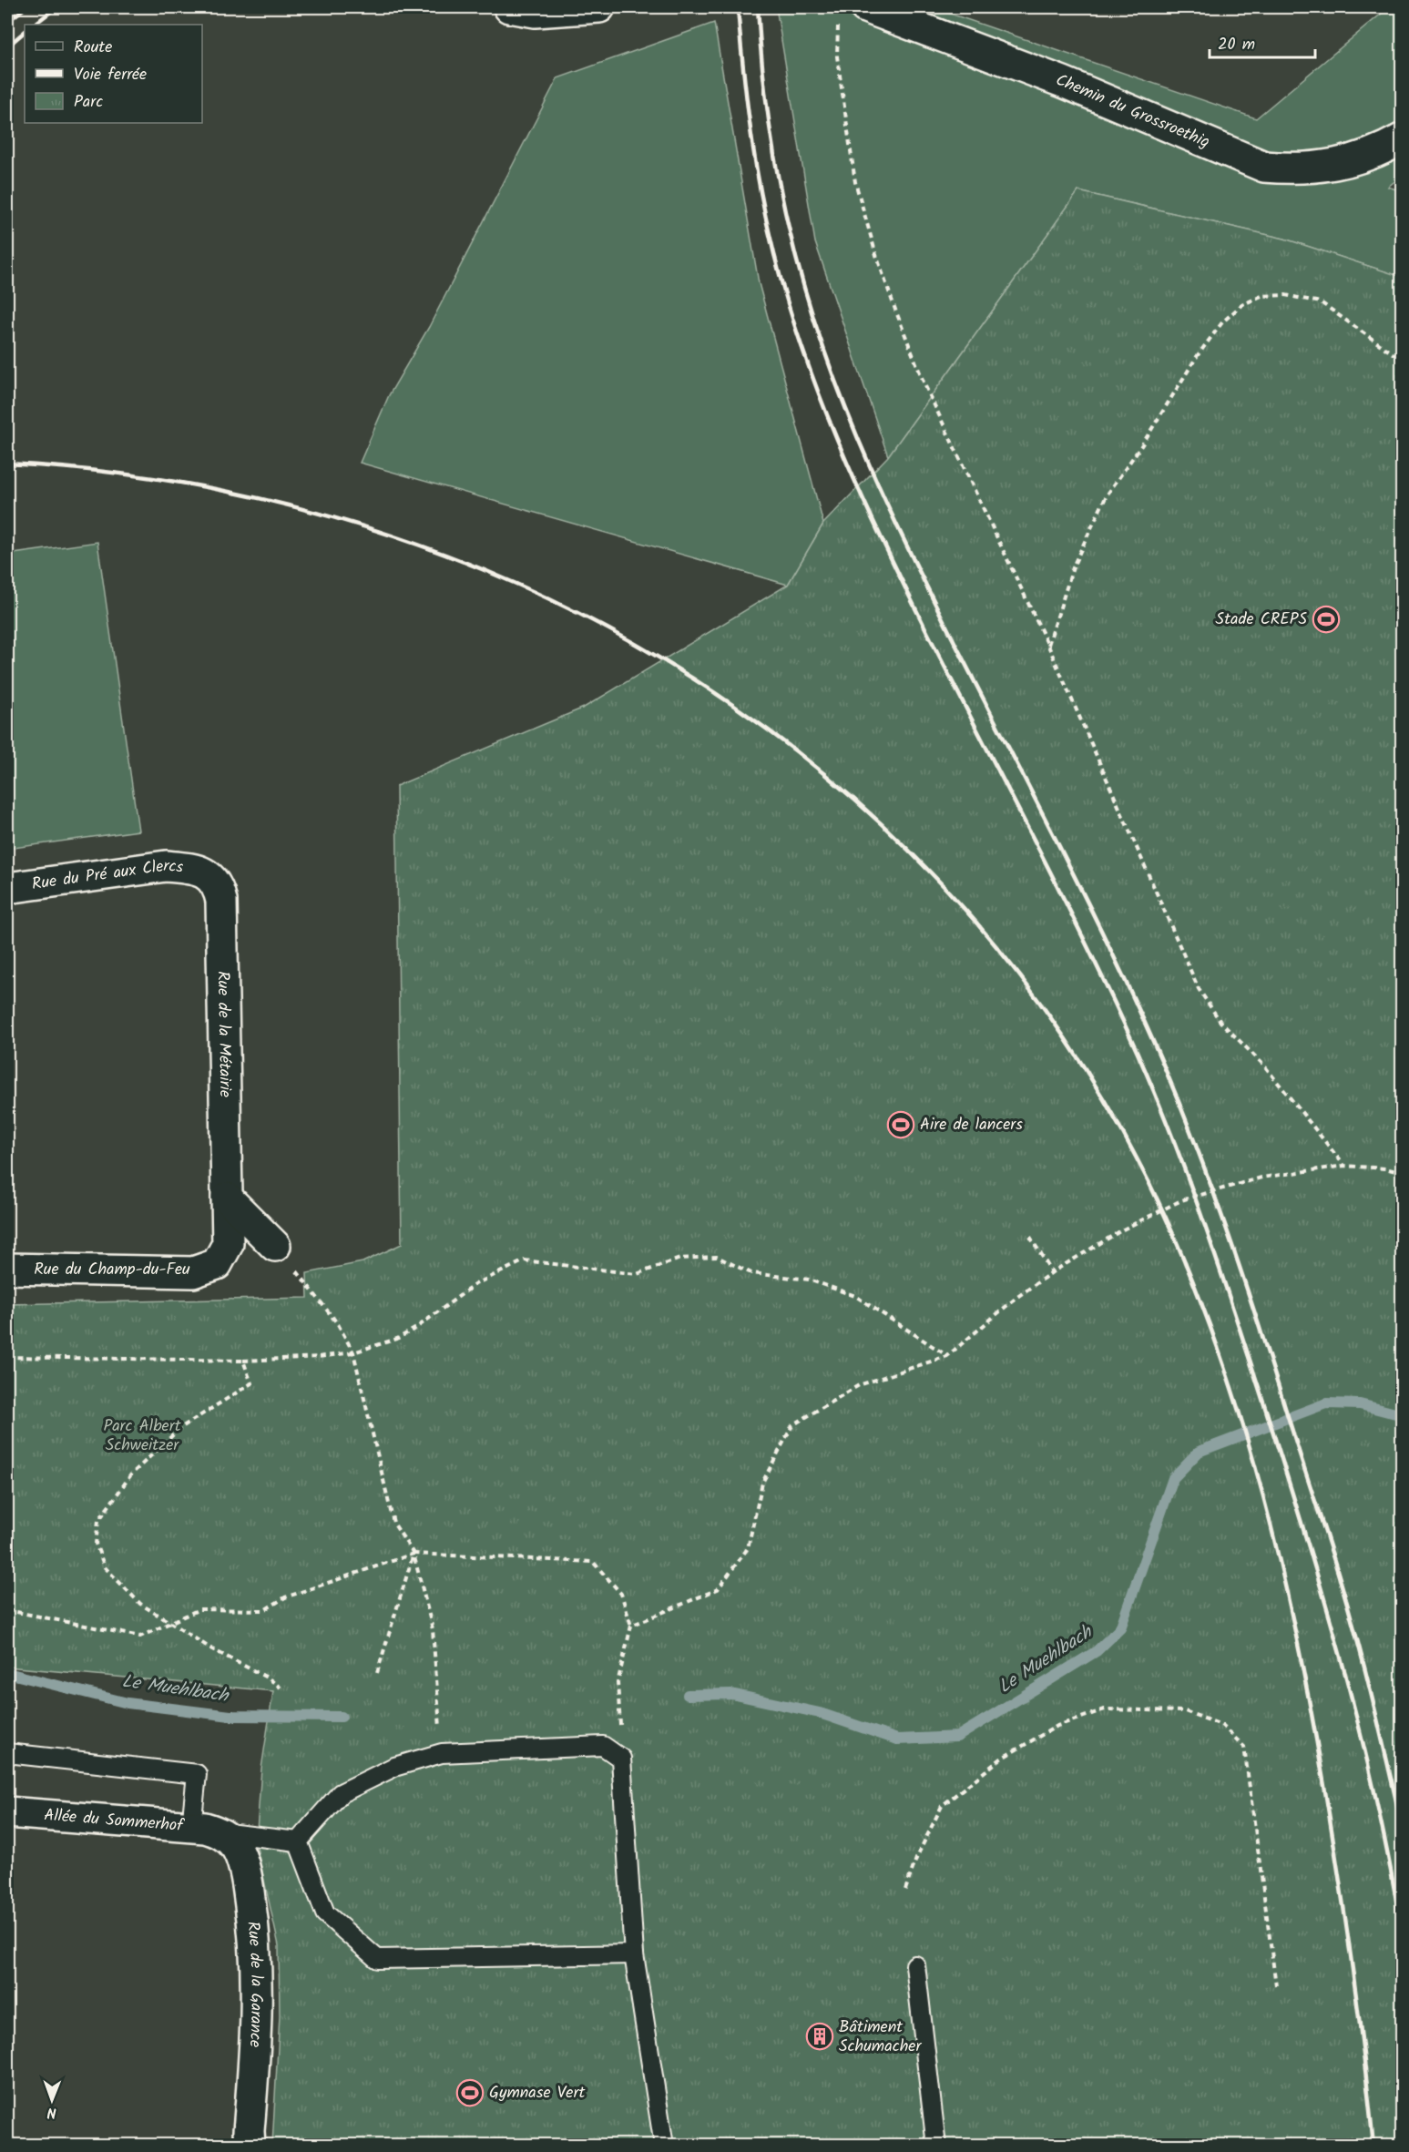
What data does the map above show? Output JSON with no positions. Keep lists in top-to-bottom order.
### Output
{
  "streets": {
    "street": [
      "Chemin du Grossroethig",
      "Rue du Pré aux Clercs",
      "Rue de la Métairie",
      "Rue du Champ-du-Feu",
      "Allée du Sommerhof",
      "Rue de la Garance"
    ]
  },
  "crossings": [
    ["Rue du Pré aux Clercs", "Rue de la Métairie"],
    ["Rue de la Métairie", "Rue du Champ-du-Feu"],
    ["Allée du Sommerhof", "Rue de la Garance"]
  ],
  "water": ["Le Muehlbach"],
  "parks": ["Parc Albert Schweitzer"],
  "places": {
    "sports": ["Stade CREPS", "Aire de lancers", "Gymnase Vert"],
    "building": ["Bâtiment Schumacher"]
  },
  "legend": ["Route", "Voie ferrée", "Parc"],
  "scale_bar": "20 m",
  "north": "bottom"
}
